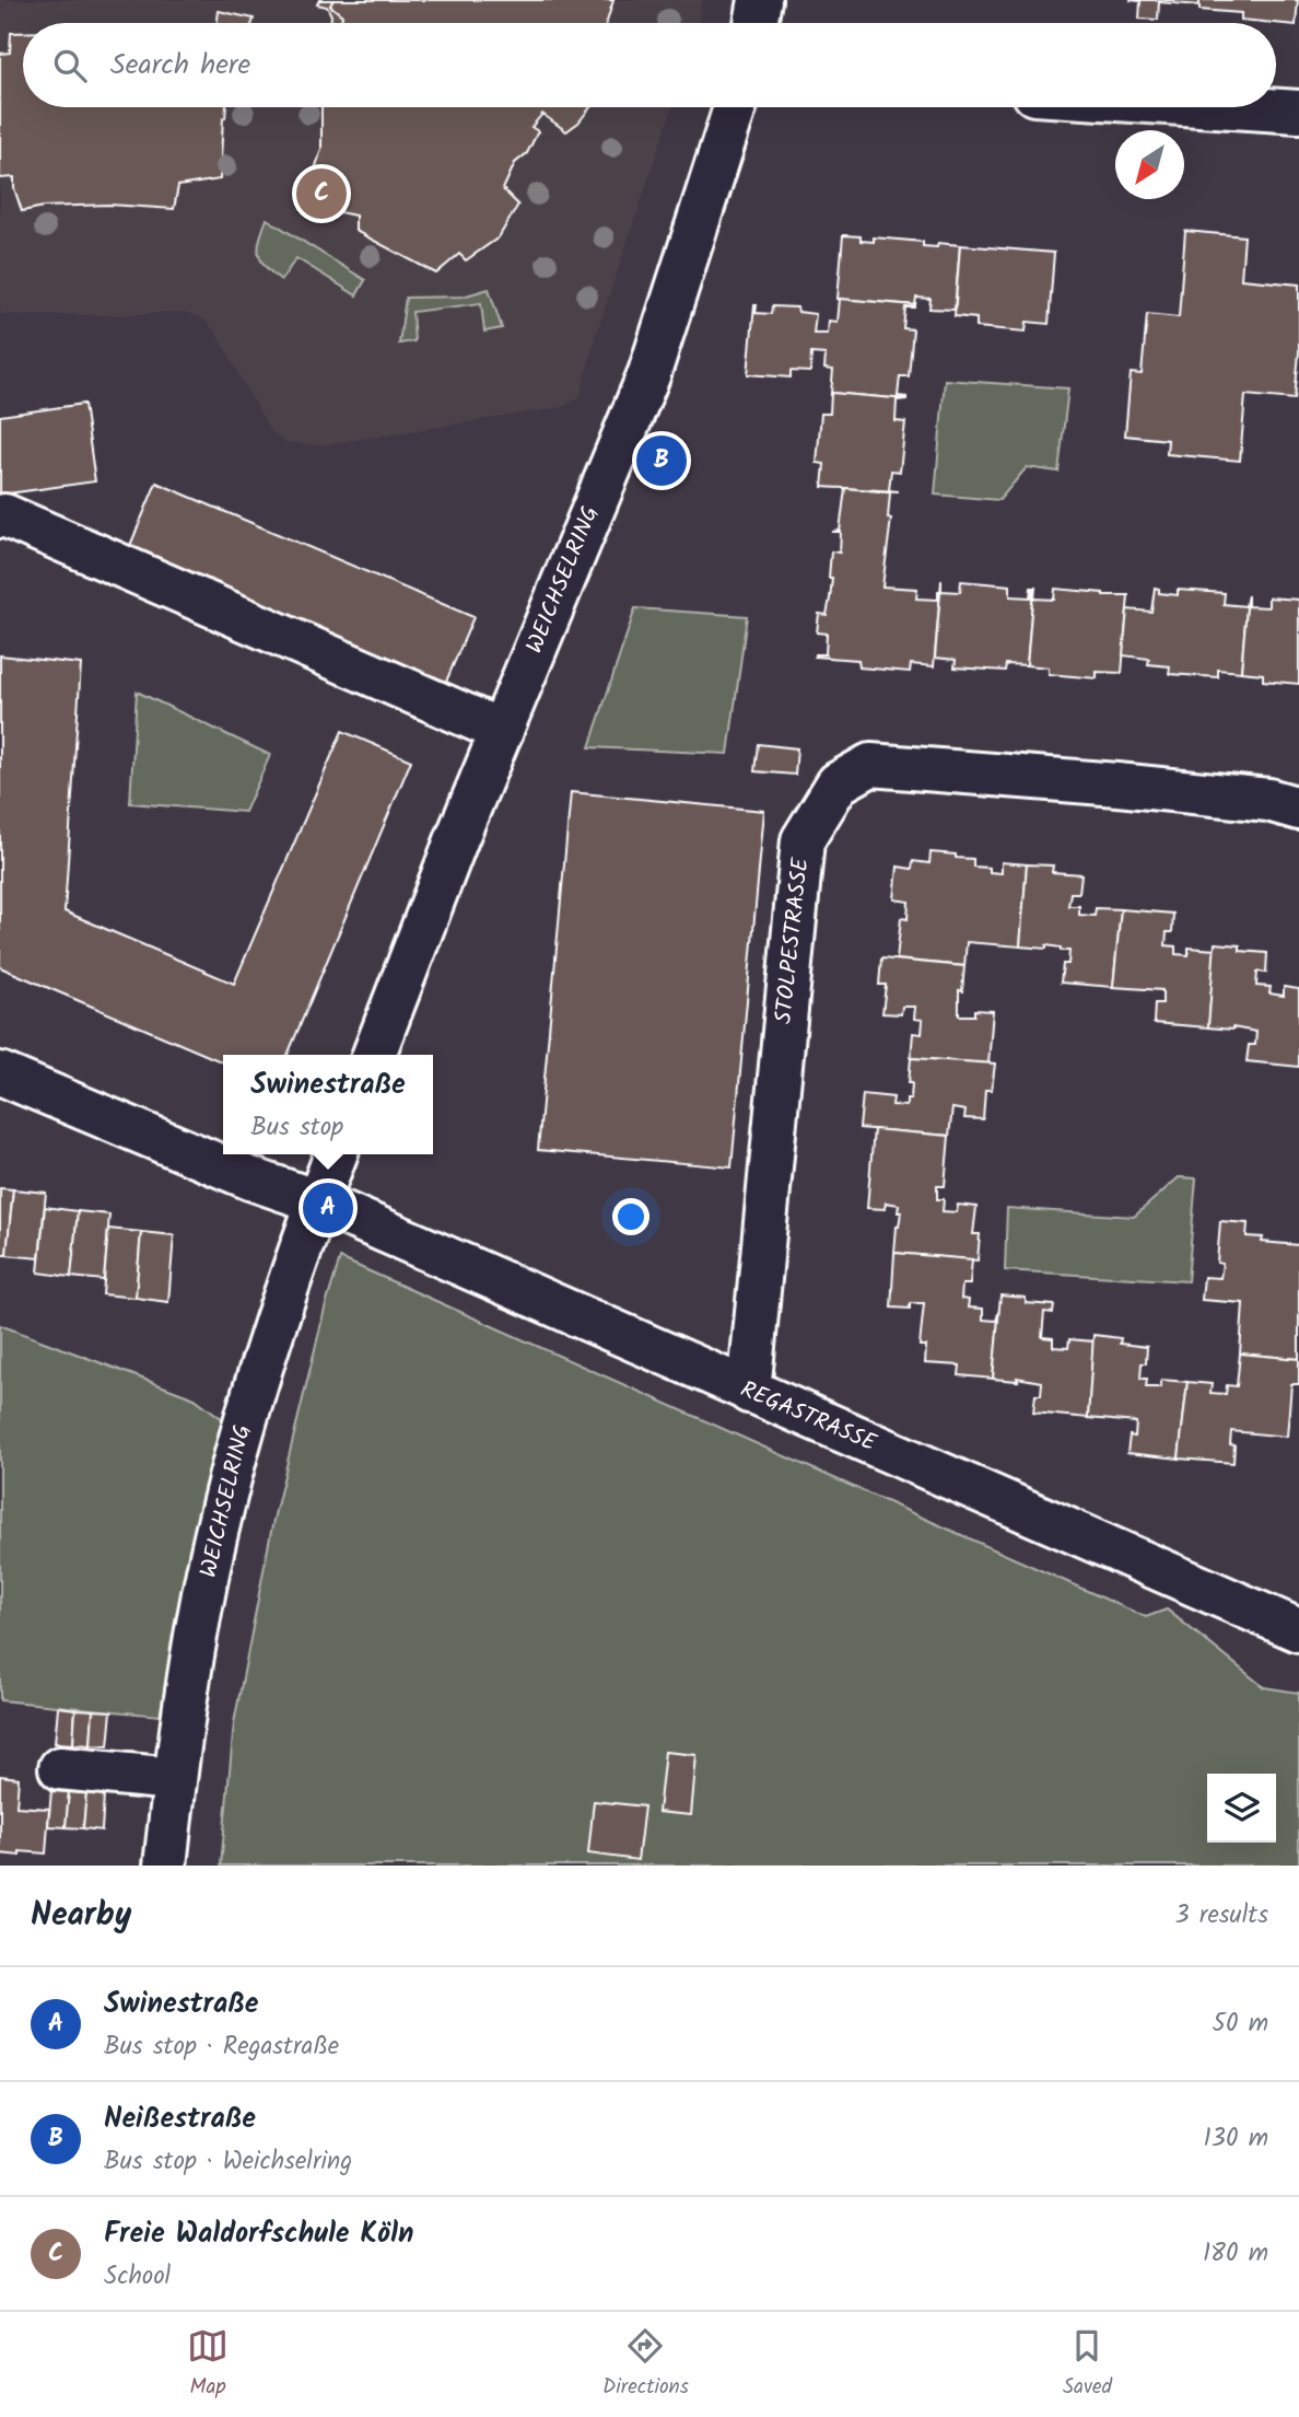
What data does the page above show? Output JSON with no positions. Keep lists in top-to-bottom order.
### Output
{
  "streets": {
    "street": ["WEICHSELRING", "STOLPESTRASSE", "REGASTRASSE"]
  },
  "crossings": [
    ["WEICHSELRING", "REGASTRASSE"],
    ["STOLPESTRASSE", "REGASTRASSE"]
  ],
  "north": "bottom left",
  "page": {
    "search": "Search here",
    "pins": ["C", "B", "A"],
    "popup": ["Swinestraße", "Bus stop"],
    "heading": ["Nearby", "3 results"],
    "list": [
      {
        "mark": "A",
        "name": "Swinestraße",
        "note": "Bus stop · Regastraße",
        "value": "50 m"
      },
      {
        "mark": "B",
        "name": "Neißestraße",
        "note": "Bus stop · Weichselring",
        "value": "130 m"
      },
      {
        "mark": "C",
        "name": "Freie Waldorfschule Köln",
        "note": "School",
        "value": "180 m"
      }
    ],
    "nav": ["Map", "Directions", "Saved"]
  }
}
